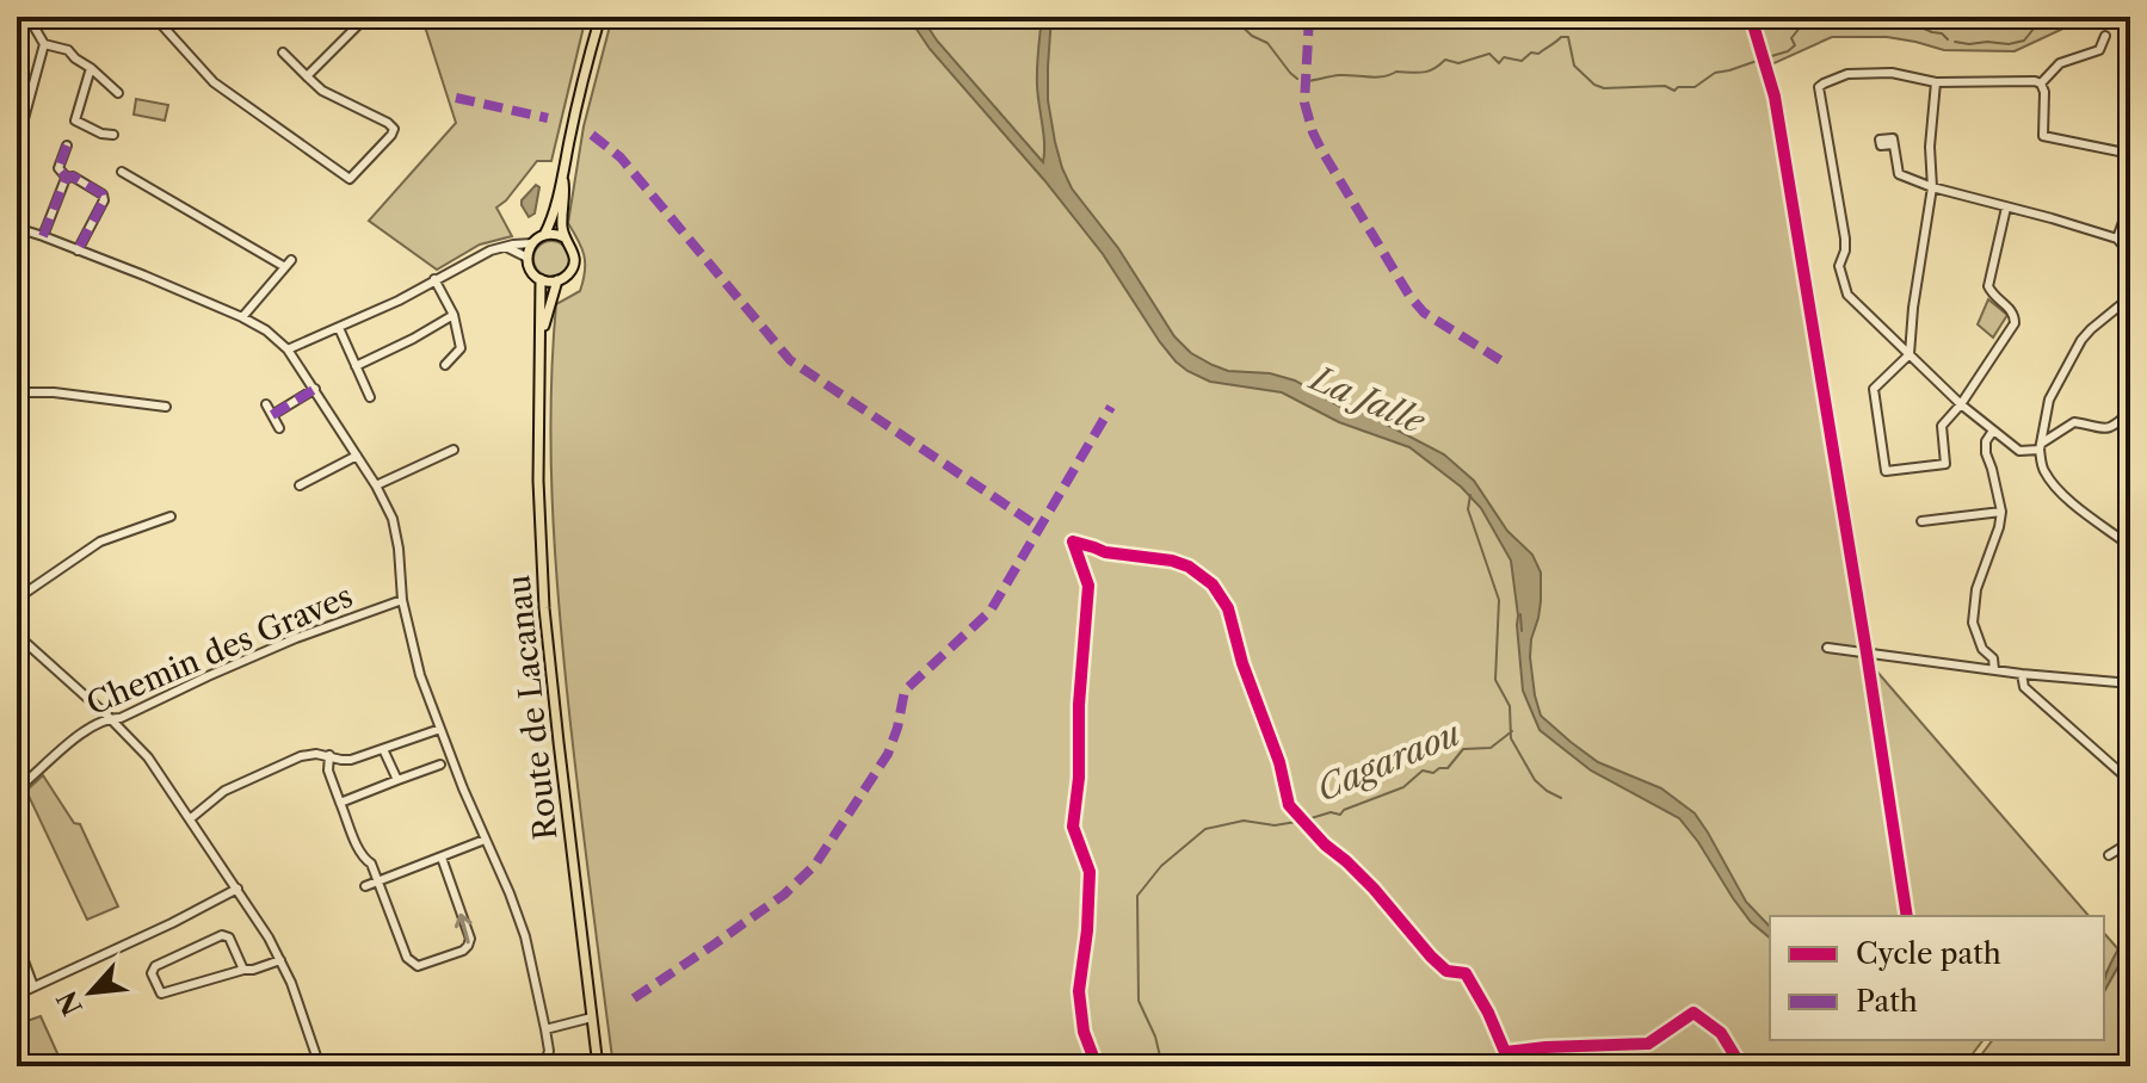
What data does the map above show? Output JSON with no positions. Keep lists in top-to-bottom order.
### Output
{
  "streets": {
    "main road": ["Route de Lacanau"],
    "street": ["Chemin des Graves"]
  },
  "water": ["La Jalle", "Cagaraou"],
  "legend": ["Cycle path", "Path"],
  "north": "bottom left"
}
